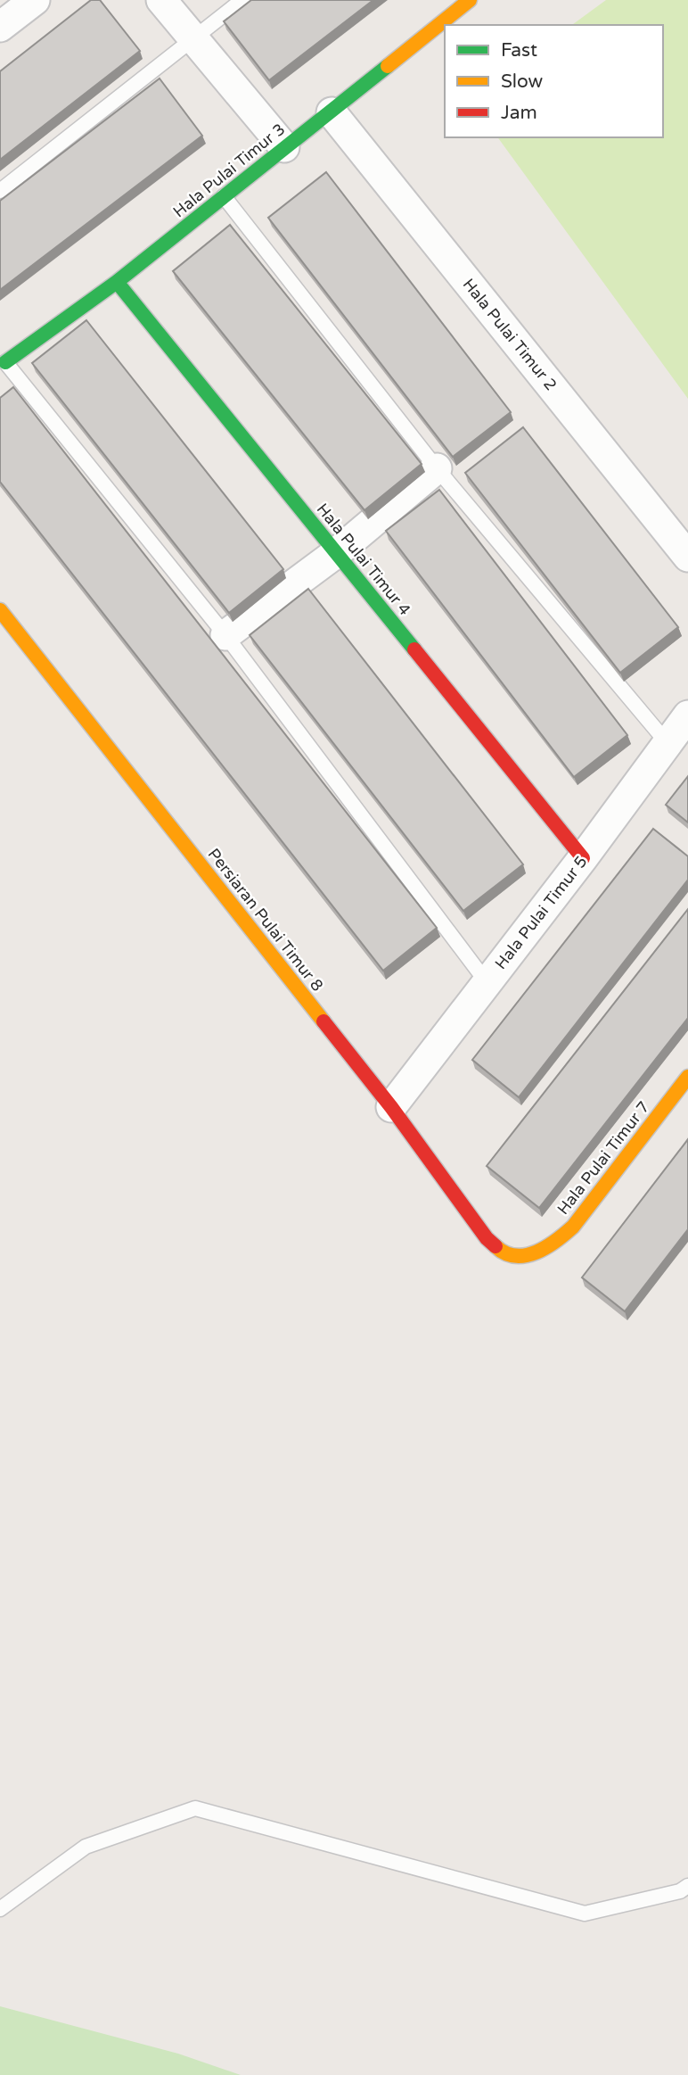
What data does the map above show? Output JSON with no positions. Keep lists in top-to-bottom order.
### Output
{
  "streets": {
    "street": [
      "Hala Pulai Timur 3",
      "Hala Pulai Timur 2",
      "Hala Pulai Timur 4",
      "Hala Pulai Timur 5",
      "Persiaran Pulai Timur 8",
      "Hala Pulai Timur 7"
    ]
  },
  "crossings": [
    ["Hala Pulai Timur 3", "Hala Pulai Timur 2"],
    ["Hala Pulai Timur 3", "Hala Pulai Timur 4"],
    ["Hala Pulai Timur 4", "Hala Pulai Timur 5"],
    ["Hala Pulai Timur 5", "Persiaran Pulai Timur 8"],
    ["Persiaran Pulai Timur 8", "Hala Pulai Timur 7"]
  ],
  "legend": ["Fast", "Slow", "Jam"]
}
